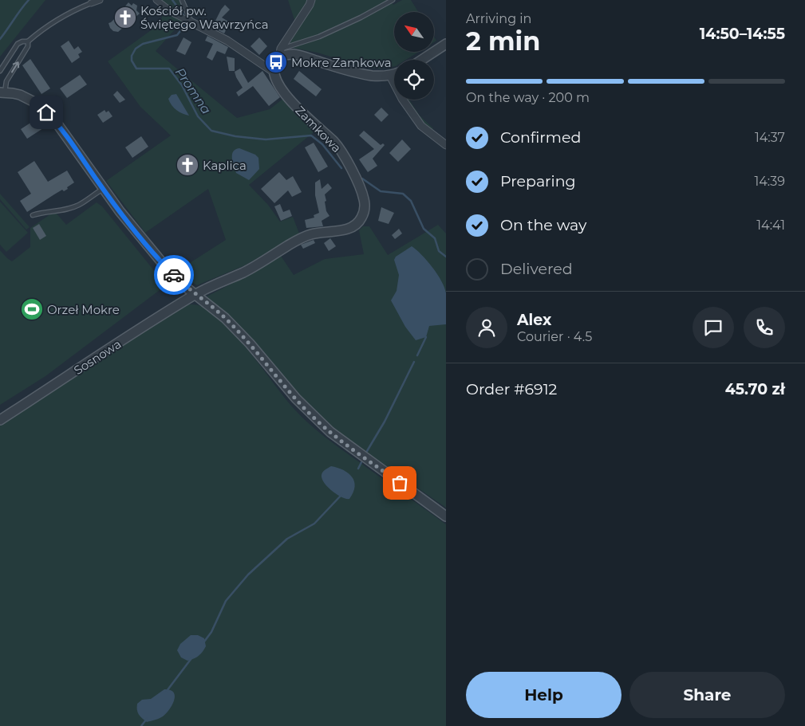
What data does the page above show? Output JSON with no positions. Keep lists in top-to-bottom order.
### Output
{
  "streets": {
    "street": ["Zamkowa", "Sosnowa"]
  },
  "crossings": [
    ["Zamkowa", "Sosnowa"]
  ],
  "water": ["Promna"],
  "places": {
    "church": ["Kościół pw. Świętego Wawrzyńca", "Kaplica"],
    "bus stop": ["Mokre Zamkowa"],
    "sports": ["Orzeł Mokre"]
  },
  "north": "top left",
  "page": {
    "heading": ["2 min", "Arriving in", "14:50–14:55"],
    "panel": [
      "Alex",
      "Courier · 4.5",
      "Order #6912",
      "45.70 zł"
    ],
    "bar": "On the way · 200 m",
    "list": [
      ["Confirmed", "14:37"],
      ["Preparing", "14:39"],
      ["On the way", "14:41"],
      "Delivered"
    ],
    "buttons": ["Help", "Share"]
  }
}
